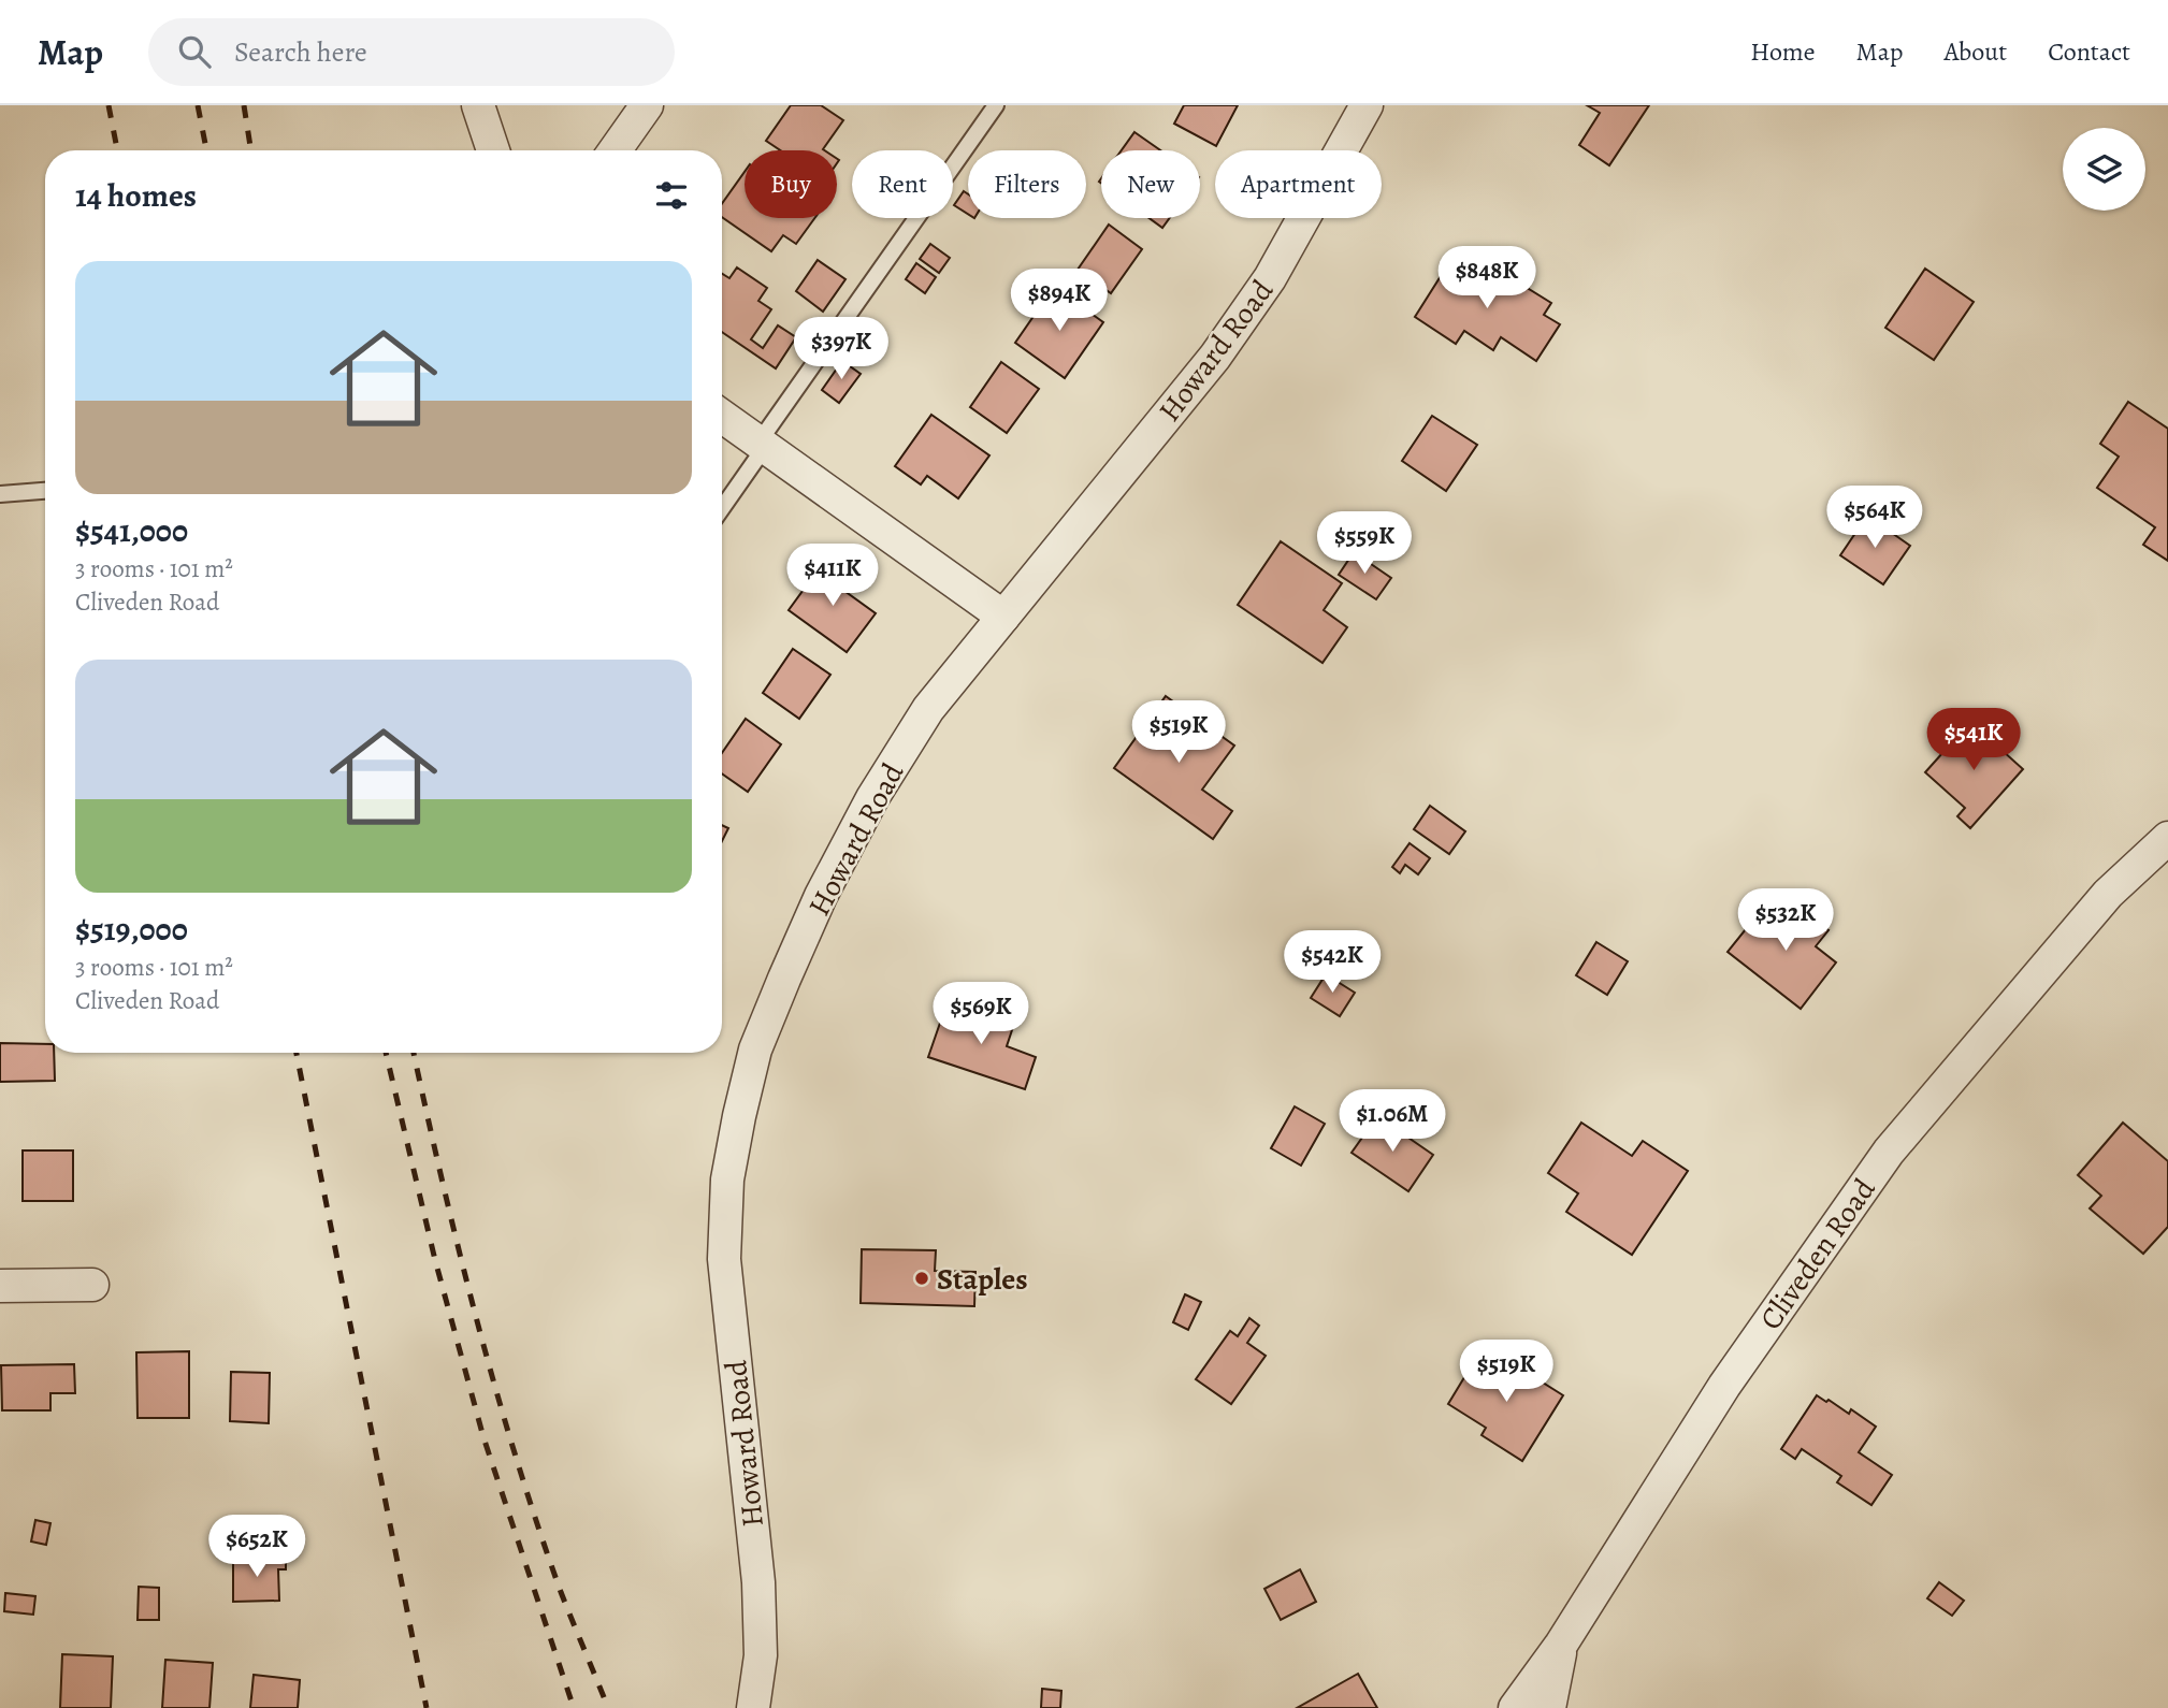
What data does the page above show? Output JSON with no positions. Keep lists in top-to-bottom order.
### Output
{
  "streets": {
    "street": ["Howard Road", "Cliveden Road"]
  },
  "places": ["Staples"],
  "page": {
    "header": "Map",
    "search": "Search here",
    "nav": [
      "Home",
      "Map",
      "About",
      "Contact"
    ],
    "chip": [
      "Buy",
      "Rent",
      "Filters",
      "New",
      "Apartment"
    ],
    "heading": "14 homes",
    "list": [
      {
        "name": "$541,000",
        "note": "3 rooms · 101 m² · Cliveden Road"
      },
      {
        "name": "$519,000",
        "note": "3 rooms · 101 m² · Cliveden Road"
      }
    ],
    "price": [
      "$848K",
      "$894K",
      "$397K",
      "$564K",
      "$559K",
      "$411K",
      "$519K",
      "$541K",
      "$532K",
      "$542K",
      "$569K",
      "$1.06M",
      "$519K",
      "$652K"
    ]
  }
}
